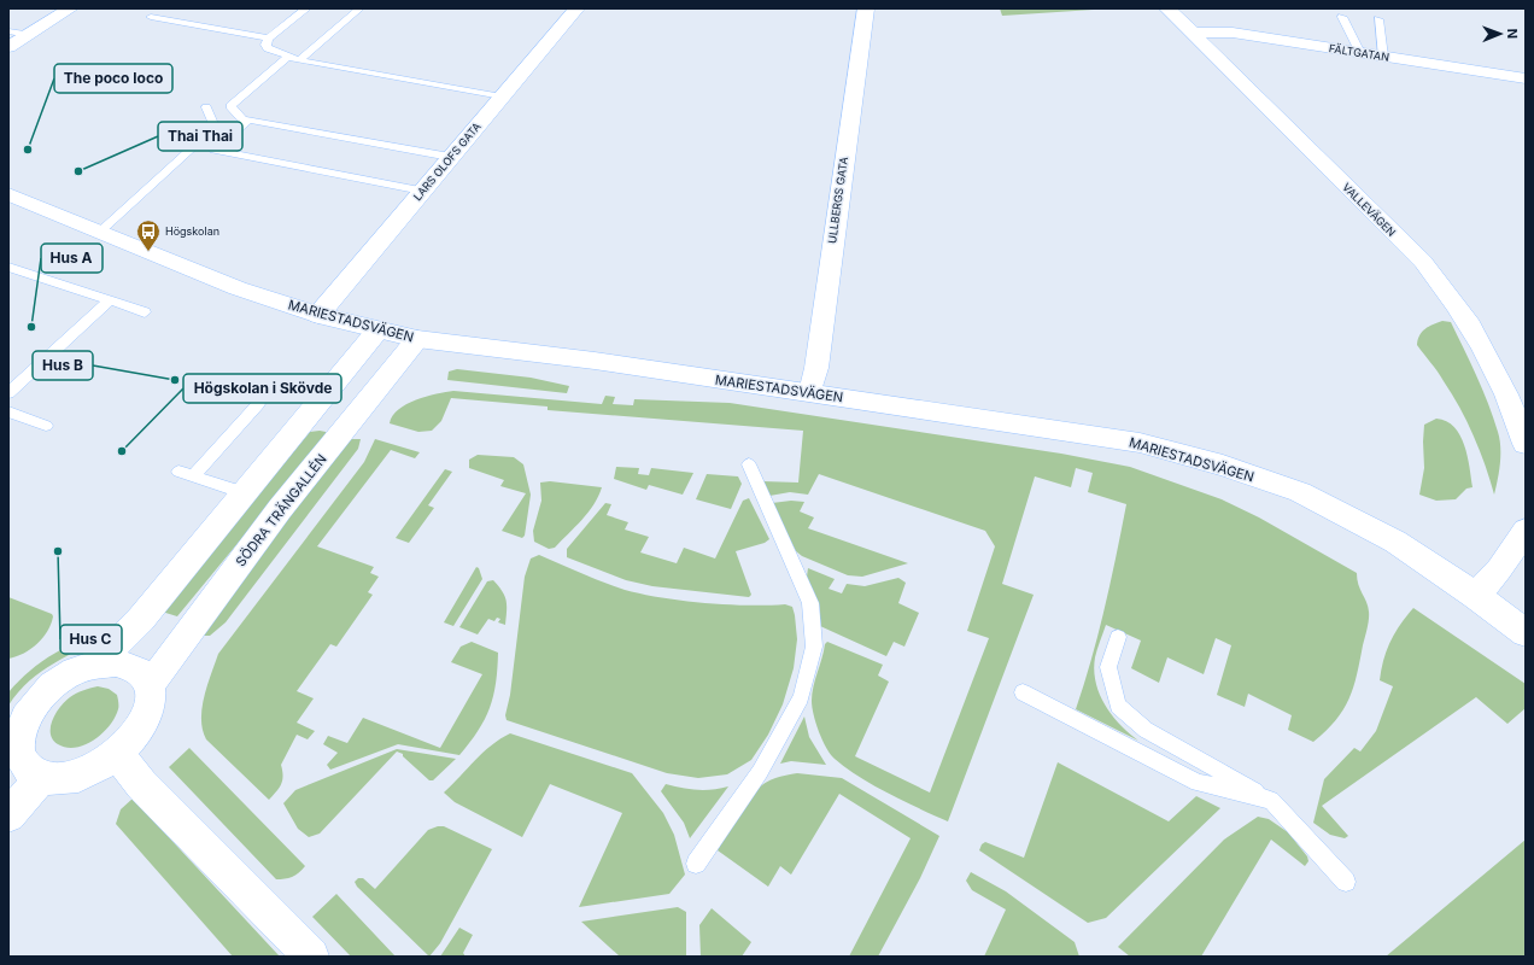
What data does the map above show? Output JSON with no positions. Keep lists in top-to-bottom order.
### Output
{
  "streets": {
    "street": [
      "FÄLTGATAN",
      "LARS OLOFS GATA",
      "ULLBERGS GATA",
      "VALLEVÄGEN",
      "MARIESTADSVÄGEN",
      "SÖDRA TRÄNGALLÉN"
    ]
  },
  "crossings": [
    ["FÄLTGATAN", "VALLEVÄGEN"],
    ["LARS OLOFS GATA", "MARIESTADSVÄGEN"],
    ["ULLBERGS GATA", "MARIESTADSVÄGEN"],
    ["MARIESTADSVÄGEN", "SÖDRA TRÄNGALLÉN"]
  ],
  "places": {
    "other": [
      "The poco loco",
      "Thai Thai",
      "Hus A",
      "Hus B",
      "Högskolan i Skövde",
      "Hus C"
    ],
    "bus stop": ["Högskolan"]
  },
  "north": "right"
}
